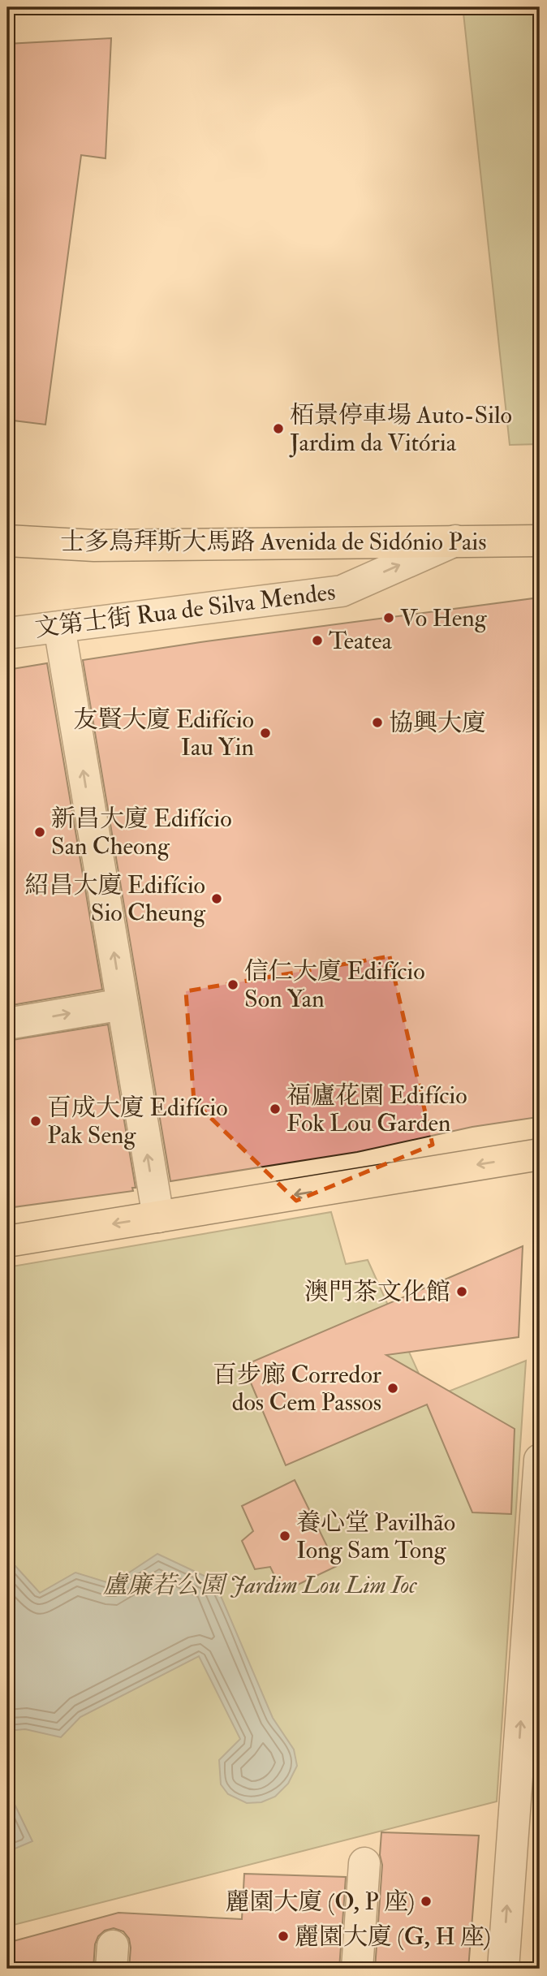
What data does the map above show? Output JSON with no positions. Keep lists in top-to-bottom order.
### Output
{
  "streets": {
    "main road": ["士多鳥拜斯大馬路 Avenida de Sidónio Pais"],
    "street": ["文第士街 Rua de Silva Mendes"]
  },
  "crossings": [
    ["士多鳥拜斯大馬路 Avenida de Sidónio Pais", "文第士街 Rua de Silva Mendes"]
  ],
  "one_way": ["文第士街 Rua de Silva Mendes"],
  "parks": ["盧廉若公園 Jardim Lou Lim Ioc"],
  "places": [
    "栢景停車場 Auto-Silo Jardim da Vitória",
    "Vo Heng",
    "Teatea",
    "協興大廈",
    "友賢大廈 Edifício Iau Yin",
    "新昌大廈 Edifício San Cheong",
    "紹昌大廈 Edifício Sio Cheung",
    "信仁大廈 Edifício Son Yan",
    "福廬花園 Edifício Fok Lou Garden",
    "百成大廈 Edifício Pak Seng",
    "澳門茶文化館",
    "百步廊 Corredor dos Cem Passos",
    "養心堂 Pavilhão Iong Sam Tong",
    "麗園大廈 (O, P 座)",
    "麗園大廈 (G, H 座)"
  ]
}
